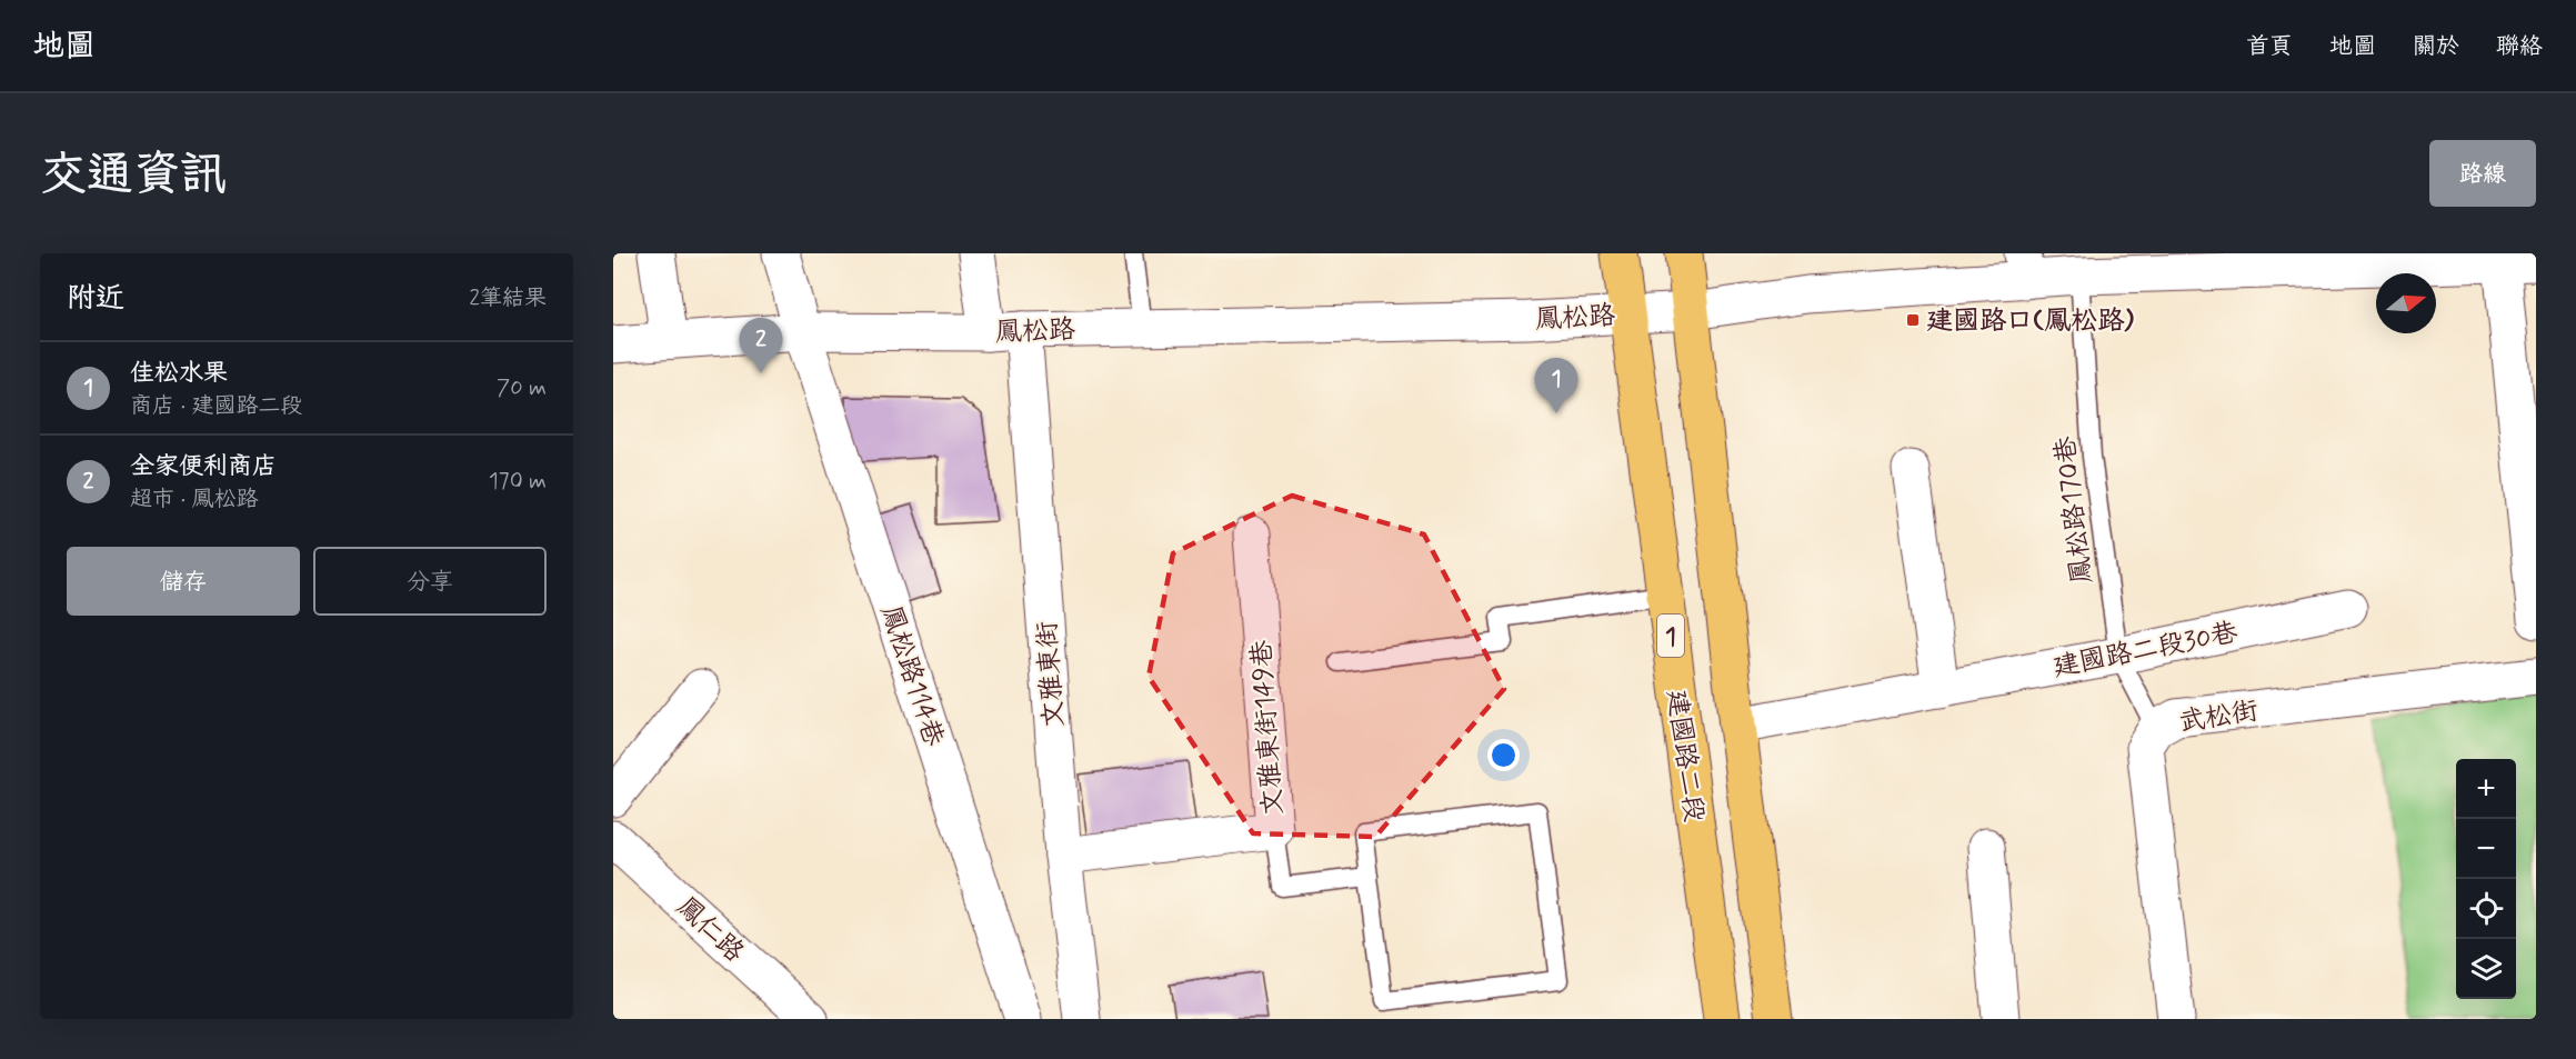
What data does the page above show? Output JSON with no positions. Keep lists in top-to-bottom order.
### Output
{
  "streets": {
    "main road": ["1", "建國路二段"],
    "street": [
      "鳳松路",
      "建國路二段30巷",
      "文雅東街",
      "鳳松路114巷",
      "武松街",
      "文雅東街149巷",
      "鳳仁路"
    ],
    "lane": ["鳳松路170巷"]
  },
  "crossings": [
    ["鳳松路", "鳳松路170巷"],
    ["鳳松路", "文雅東街"],
    ["鳳松路", "鳳松路114巷"],
    ["鳳松路", "建國路二段"],
    ["鳳松路170巷", "建國路二段30巷"],
    ["鳳松路170巷", "武松街"],
    ["建國路二段30巷", "建國路二段"],
    ["文雅東街", "文雅東街149巷"]
  ],
  "places": {
    "transit": ["建國路口(鳳松路)"]
  },
  "north": "right",
  "page": {
    "header": "地圖",
    "nav": [
      "首頁",
      "地圖",
      "關於",
      "聯絡"
    ],
    "buttons": [
      "路線",
      ["儲存", "分享"]
    ],
    "title": "交通資訊",
    "heading": ["附近", "2筆結果"],
    "pins": ["2", "1"],
    "list": [
      {
        "mark": "1",
        "name": "佳松水果",
        "note": "商店 · 建國路二段",
        "value": "70 m"
      },
      {
        "mark": "2",
        "name": "全家便利商店",
        "note": "超市 · 鳳松路",
        "value": "170 m"
      }
    ],
    "map_buttons": ["+", "−"]
  }
}
